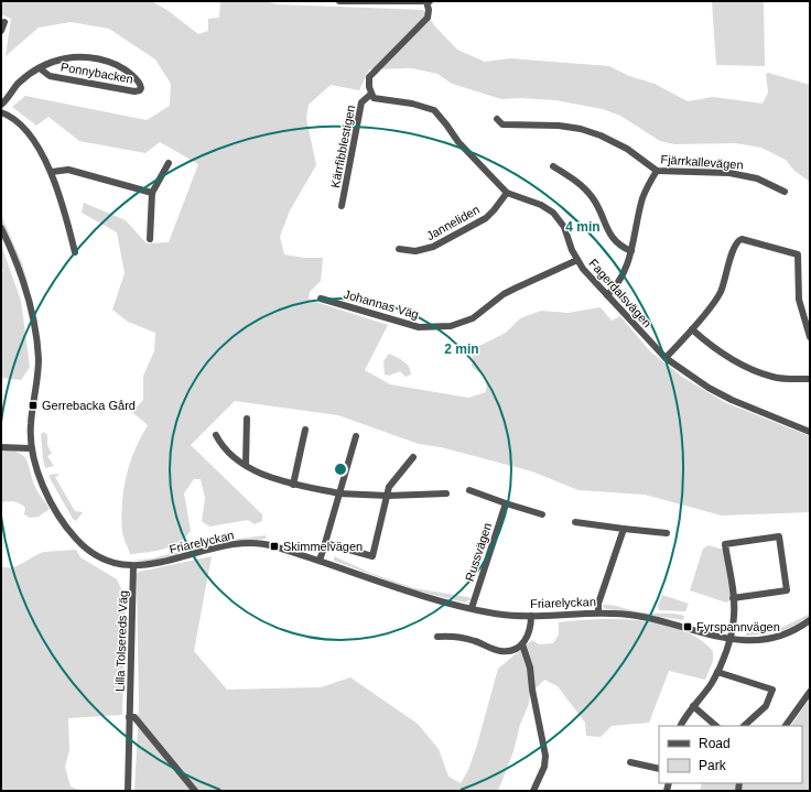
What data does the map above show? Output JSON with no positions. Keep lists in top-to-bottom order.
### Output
{
  "streets": {
    "street": [
      "Ponnybacken",
      "Kärrfibblestigen",
      "Fjärrkallevägen",
      "Janneliden",
      "Fagerdalsvägen",
      "Johannas Väg",
      "Friarelyckan",
      "Russvägen",
      "Lilla Tolsereds Väg"
    ]
  },
  "crossings": [
    ["Kärrfibblestigen", "Fagerdalsvägen"],
    ["Janneliden", "Fagerdalsvägen"],
    ["Fagerdalsvägen", "Johannas Väg"],
    ["Friarelyckan", "Russvägen"],
    ["Friarelyckan", "Lilla Tolsereds Väg"]
  ],
  "places": {
    "transit": ["Gerrebacka Gård", "Skimmelvägen", "Fyrspannvägen"]
  },
  "legend": ["Road", "Park"],
  "rings": ["4 min", "2 min"]
}
